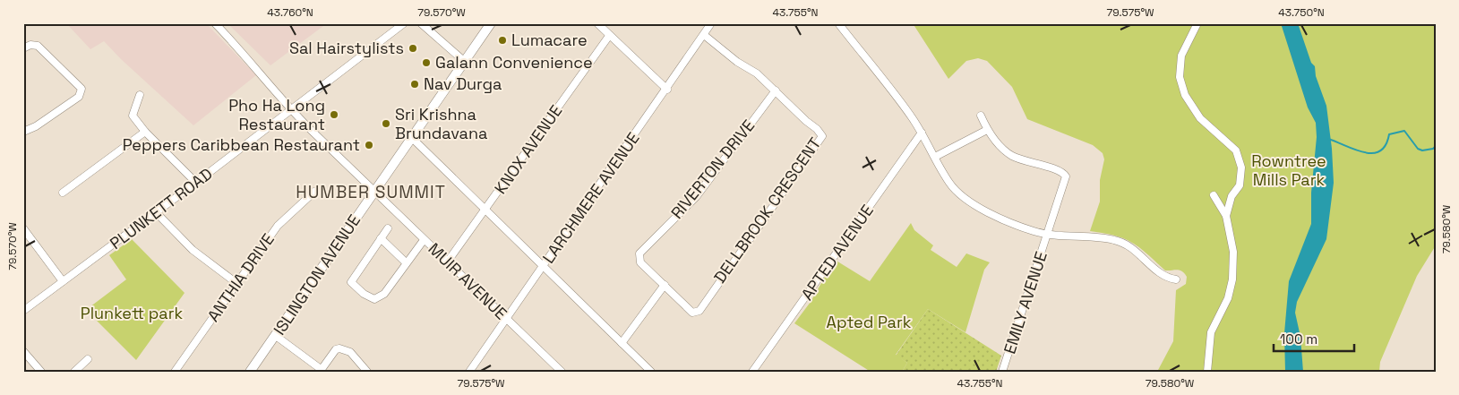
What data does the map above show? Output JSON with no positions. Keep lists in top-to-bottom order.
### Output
{
  "streets": {
    "main road": ["ISLINGTON AVENUE"],
    "street": [
      "KNOX AVENUE",
      "RIVERTON DRIVE",
      "LARCHMERE AVENUE",
      "PLUNKETT ROAD",
      "DELLBROOK CRESCENT",
      "APTED AVENUE",
      "ANTHIA DRIVE",
      "MUIR AVENUE",
      "EMILY AVENUE"
    ]
  },
  "crossings": [
    ["KNOX AVENUE", "MUIR AVENUE"],
    ["RIVERTON DRIVE", "DELLBROOK CRESCENT"],
    ["LARCHMERE AVENUE", "DELLBROOK CRESCENT"],
    ["LARCHMERE AVENUE", "MUIR AVENUE"],
    ["PLUNKETT ROAD", "MUIR AVENUE"],
    ["ISLINGTON AVENUE", "MUIR AVENUE"]
  ],
  "districts": ["HUMBER SUMMIT"],
  "parks": ["Rowntree Mills Park", "Plunkett park", "Apted Park"],
  "places": [
    "Lumacare",
    "Sal Hairstylists",
    "Galann Convenience",
    "Nav Durga",
    "Pho Ha Long Restaurant",
    "Sri Krishna Brundavana",
    "Peppers Caribbean Restaurant"
  ],
  "scale_bar": "100 m",
  "coordinates": [
    "43.760°N",
    "79.570°W",
    "43.755°N",
    "79.575°W",
    "43.750°N",
    "79.580°W"
  ]
}
